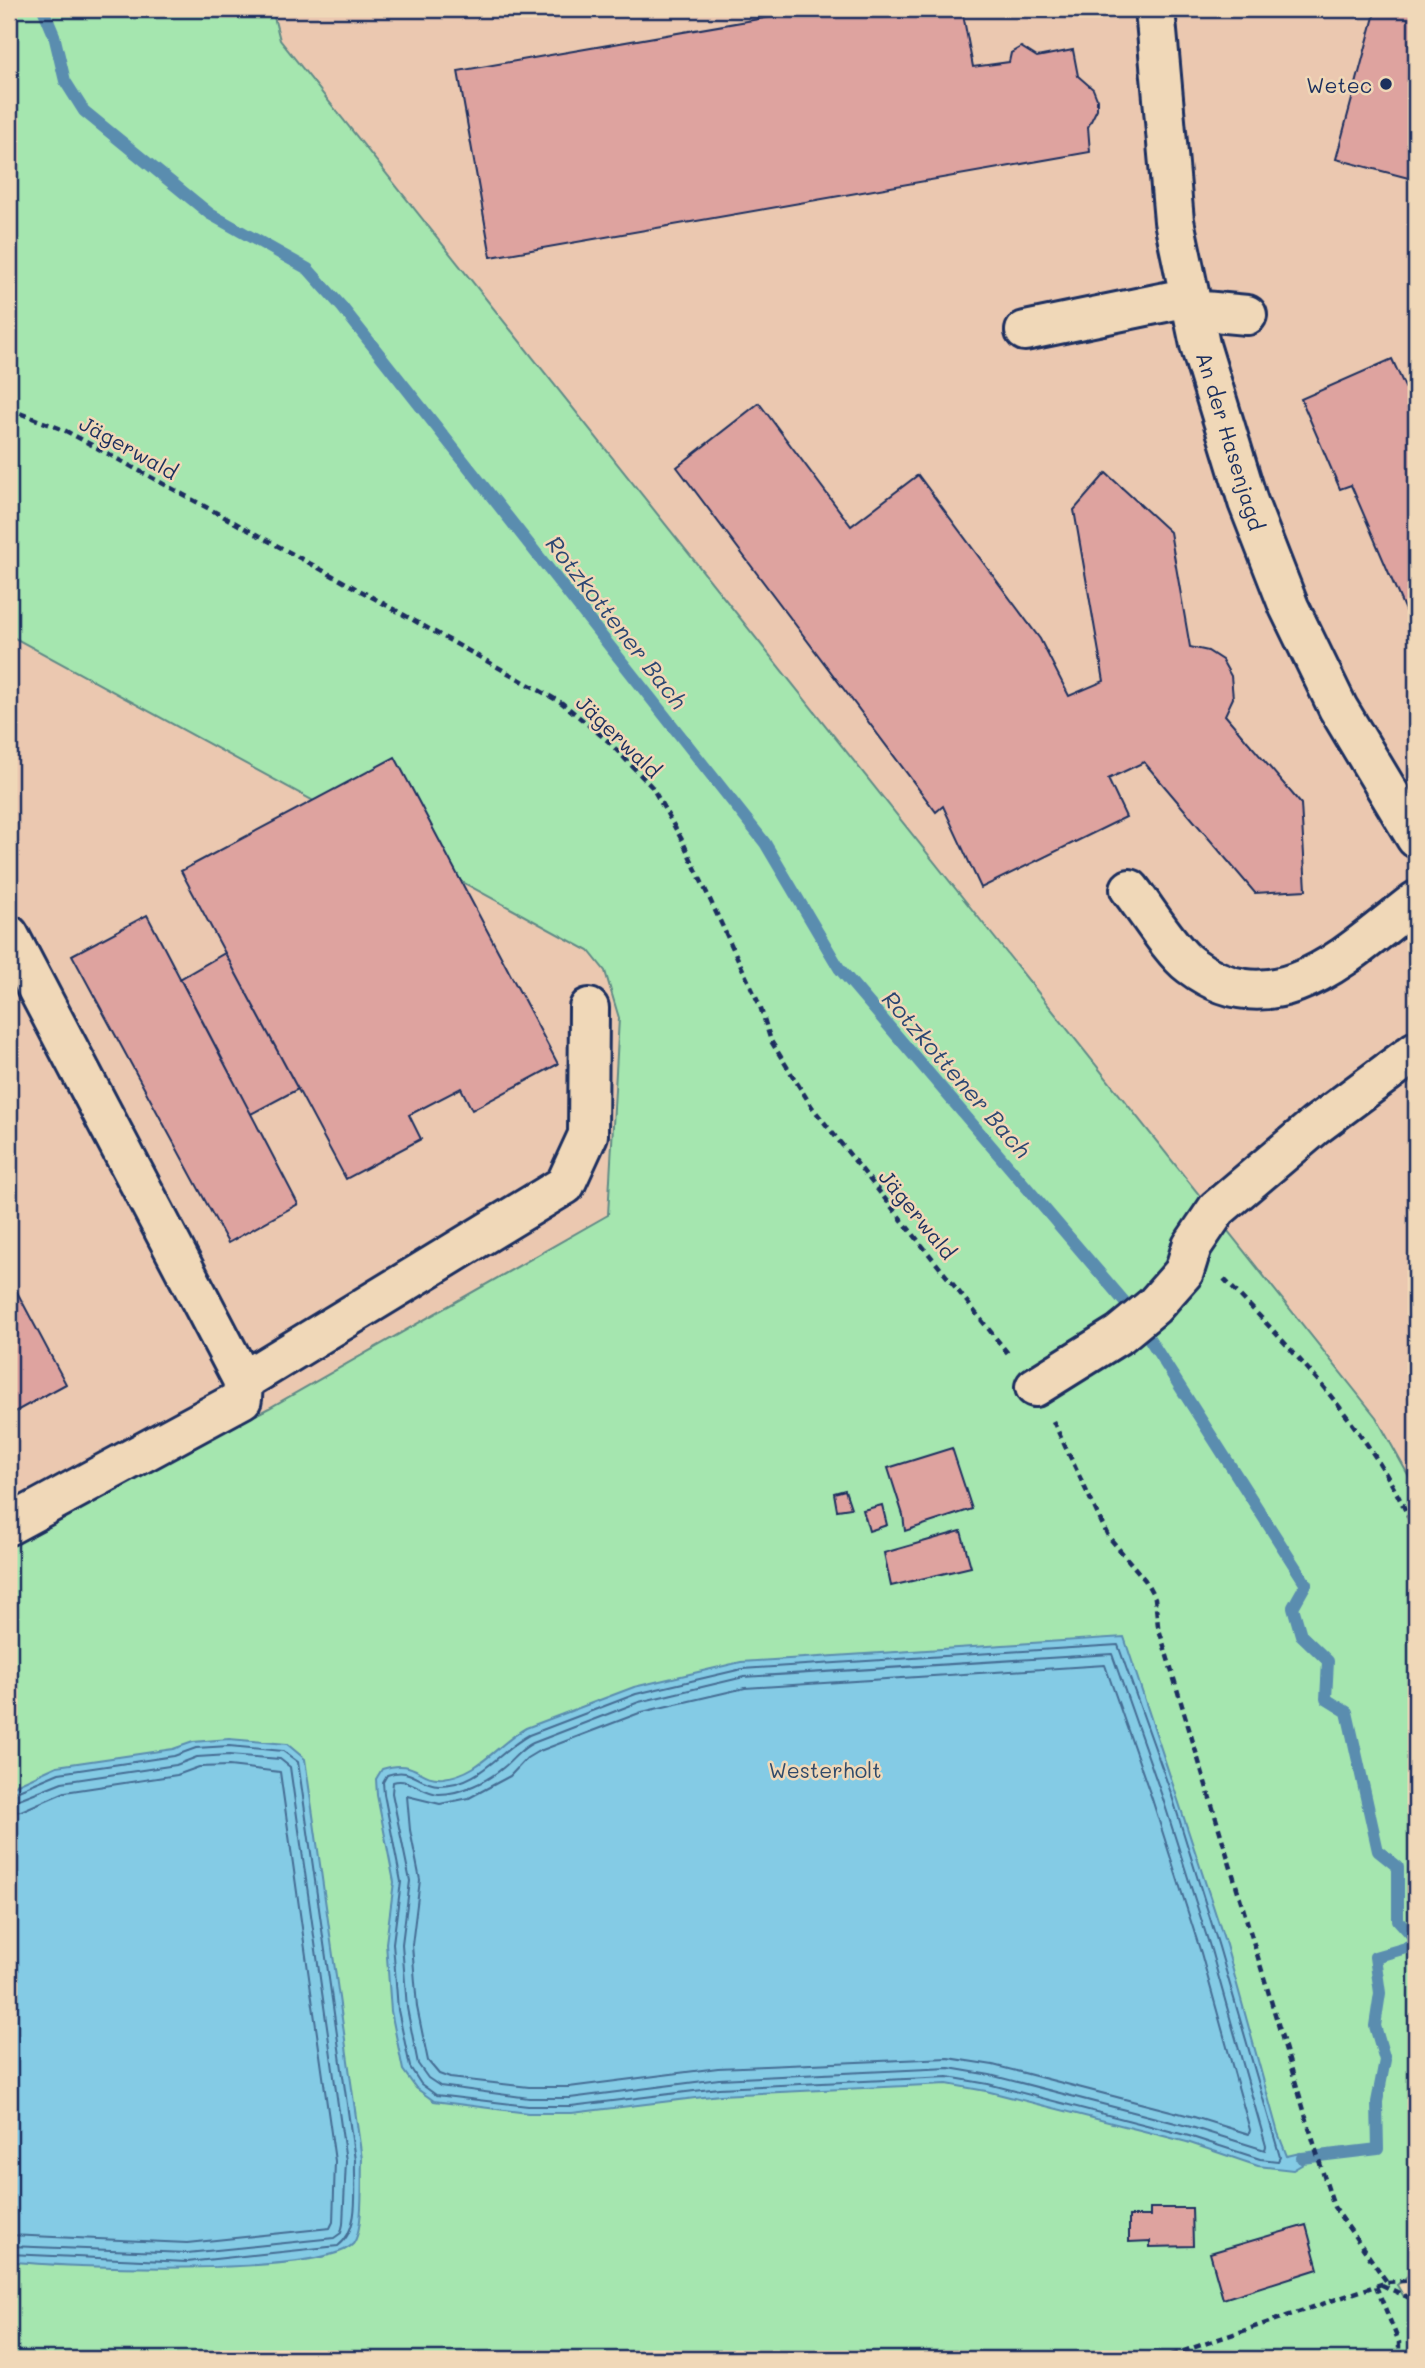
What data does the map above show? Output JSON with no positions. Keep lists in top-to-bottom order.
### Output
{
  "streets": {
    "street": ["An der Hasenjagd"],
    "path": ["Jägerwald"]
  },
  "water": ["Rotzkottener Bach"],
  "parks": ["Westerholt"],
  "places": ["Wetec"]
}
